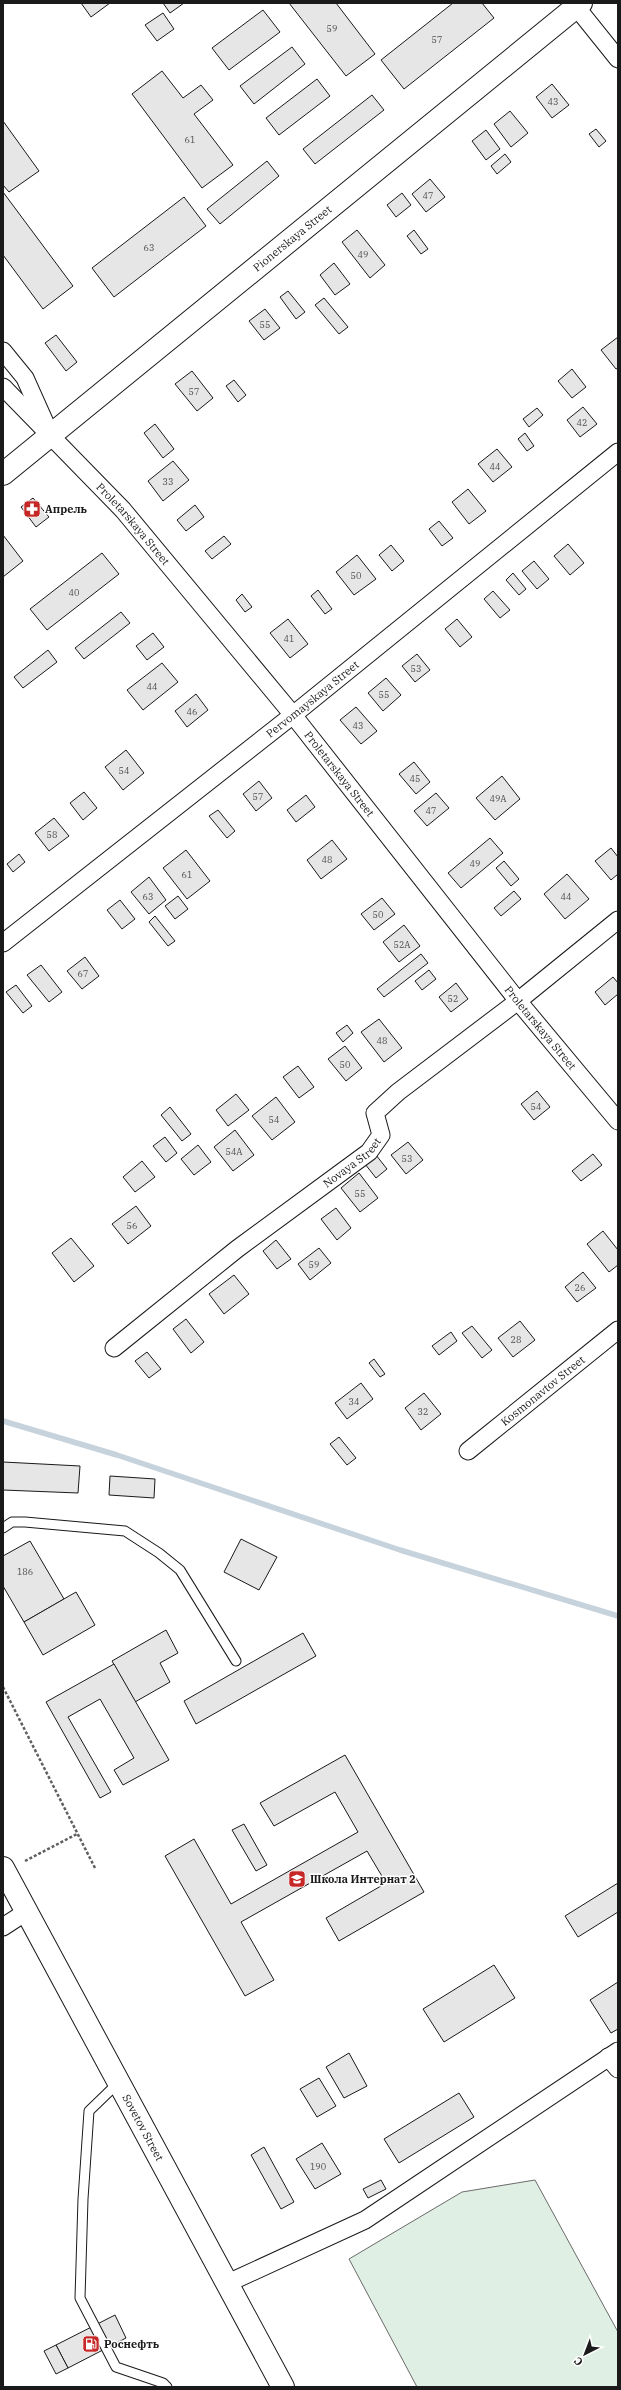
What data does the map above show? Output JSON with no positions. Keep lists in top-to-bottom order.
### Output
{
  "streets": {
    "main road": ["Pionerskaya Street", "Sovetov Street"],
    "street": [
      "Proletarskaya Street",
      "Pervomayskaya Street",
      "Novaya Street",
      "Kosmonavtov Street"
    ]
  },
  "crossings": [
    ["Pionerskaya Street", "Proletarskaya Street"],
    ["Proletarskaya Street", "Pervomayskaya Street"],
    ["Proletarskaya Street", "Novaya Street"]
  ],
  "places": {
    "pharmacy": ["Апрель"],
    "school or university": ["Школа Интернат 2"],
    "fuel station": ["Роснефть"]
  },
  "house_numbers": [
    "59",
    "57",
    "43",
    "61",
    "47",
    "63",
    "49",
    "55",
    "57",
    "42",
    "44",
    "33",
    "50",
    "40",
    "41",
    "53",
    "44",
    "55",
    "46",
    "43",
    "54",
    "45",
    "57",
    "49А",
    "47",
    "58",
    "48",
    "49",
    "61",
    "63",
    "44",
    "50",
    "52А",
    "67",
    "52",
    "48",
    "50",
    "54",
    "54",
    "54А",
    "53",
    "55",
    "56",
    "59",
    "26",
    "28",
    "34",
    "32",
    "186",
    "190"
  ],
  "north": "bottom left"
}
